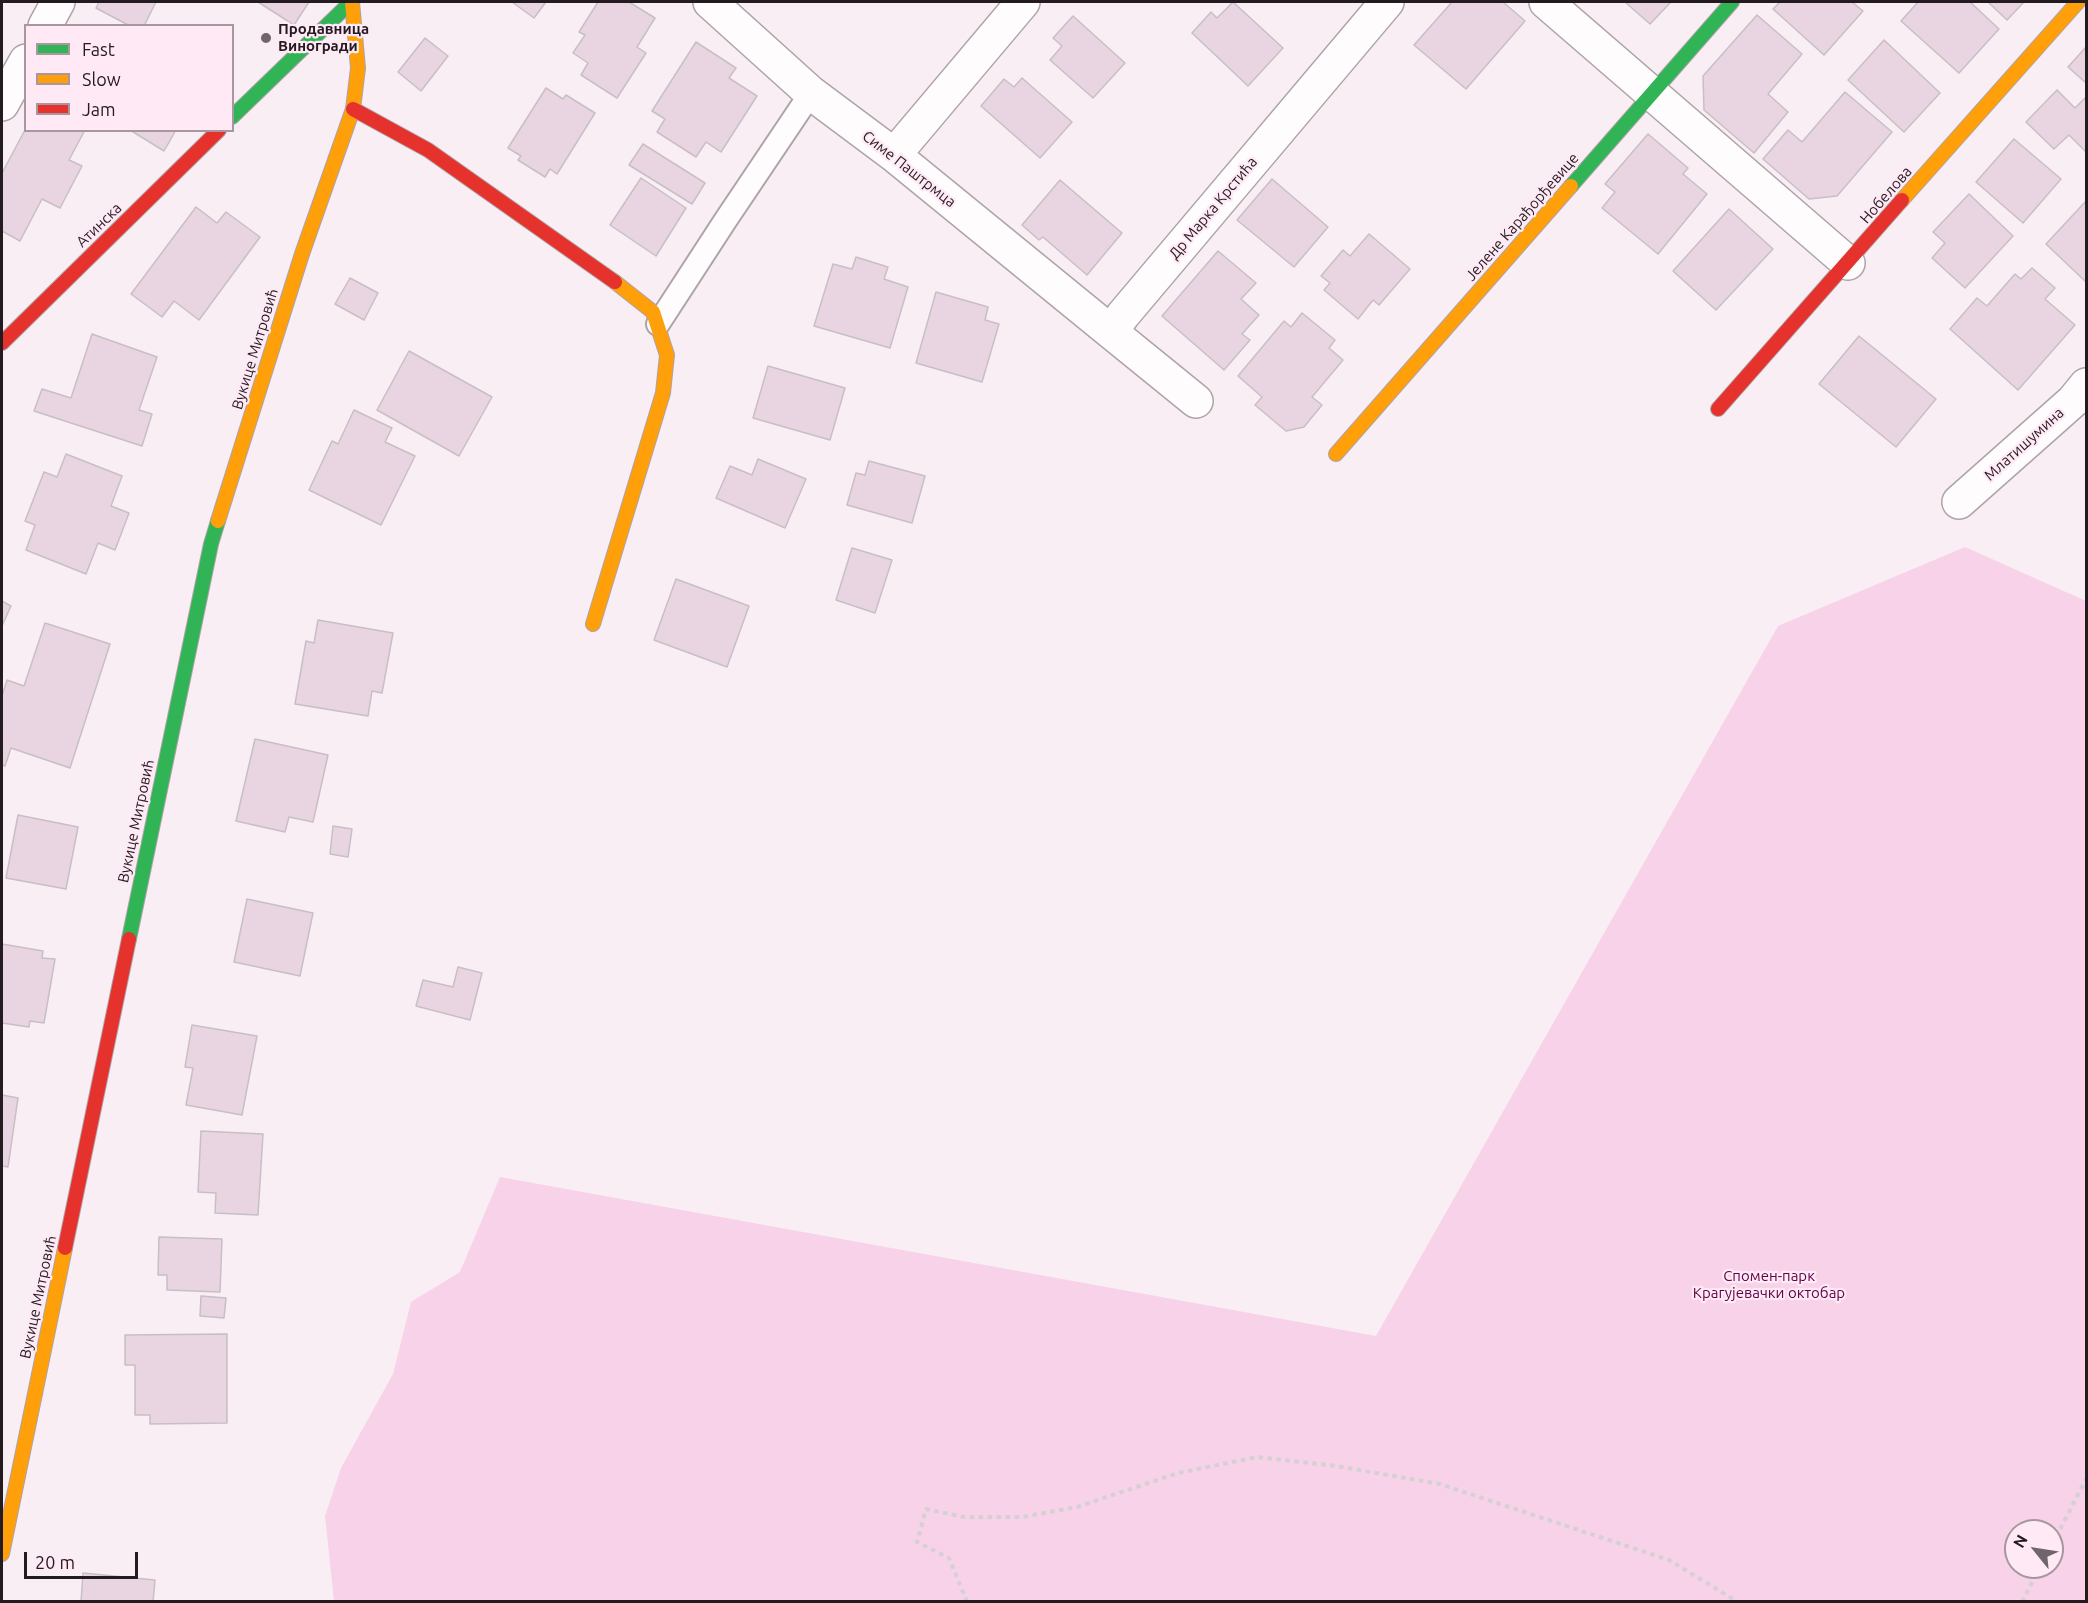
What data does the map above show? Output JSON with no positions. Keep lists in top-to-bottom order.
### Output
{
  "streets": {
    "street": [
      "Симе Паштрмца",
      "Нобелова",
      "Др Марка Крстића",
      "Јелене Карађорђевице",
      "Атинска",
      "Вукице Митровић",
      "Млатишумина"
    ]
  },
  "crossings": [
    ["Симе Паштрмца", "Др Марка Крстића"]
  ],
  "parks": ["Спомен-парк Крагујевачки октобар"],
  "places": ["Продавница Виногради"],
  "legend": ["Fast", "Slow", "Jam"],
  "scale_bar": "20 m",
  "north": "top left"
}
